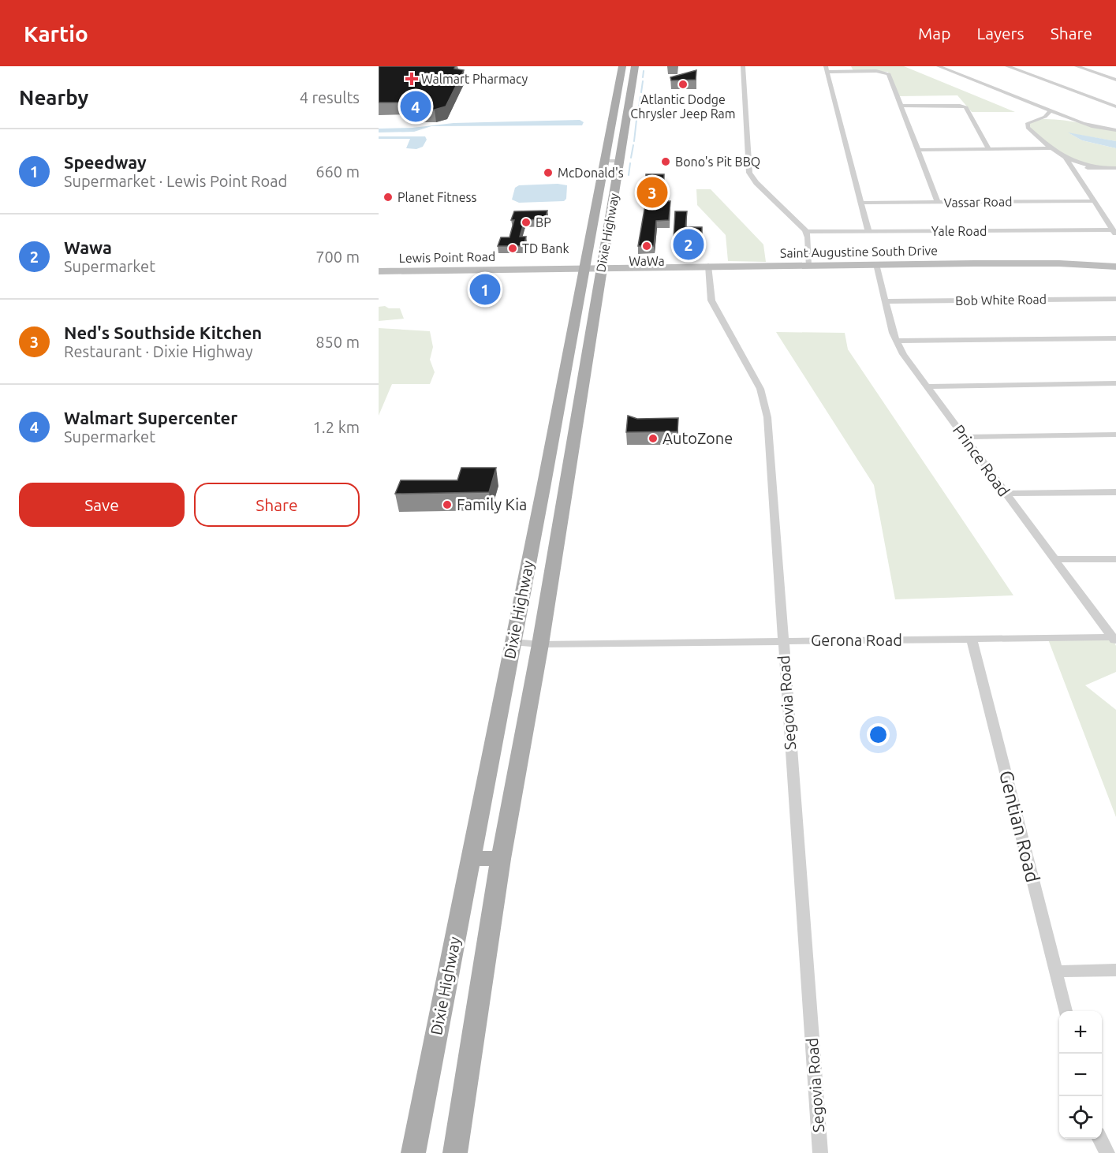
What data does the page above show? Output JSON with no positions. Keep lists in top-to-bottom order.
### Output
{
  "streets": {
    "main road": ["Dixie Highway"],
    "street": [
      "Vassar Road",
      "Yale Road",
      "Saint Augustine South Drive",
      "Lewis Point Road",
      "Bob White Road",
      "Prince Road",
      "Gerona Road",
      "Segovia Road",
      "Gentian Road"
    ]
  },
  "crossings": [
    ["Dixie Highway", "Saint Augustine South Drive"],
    ["Dixie Highway", "Lewis Point Road"],
    ["Dixie Highway", "Gerona Road"],
    ["Saint Augustine South Drive", "Lewis Point Road"],
    ["Saint Augustine South Drive", "Prince Road"],
    ["Saint Augustine South Drive", "Segovia Road"],
    ["Bob White Road", "Prince Road"],
    ["Prince Road", "Gerona Road"],
    ["Gerona Road", "Segovia Road"],
    ["Gerona Road", "Gentian Road"]
  ],
  "places": {
    "health": ["Walmart Pharmacy"],
    "other": [
      "Atlantic Dodge Chrysler Jeep Ram",
      "Bono's Pit BBQ",
      "McDonald's",
      "Planet Fitness",
      "BP",
      "WaWa",
      "TD Bank",
      "AutoZone",
      "Family Kia"
    ]
  },
  "page": {
    "header": "Kartio",
    "nav": ["Map", "Layers", "Share"],
    "heading": ["Nearby", "4 results"],
    "pins": [
      "4",
      "3",
      "2",
      "1"
    ],
    "list": [
      {
        "mark": "1",
        "name": "Speedway",
        "note": "Supermarket · Lewis Point Road",
        "value": "660 m"
      },
      {
        "mark": "2",
        "name": "Wawa",
        "note": "Supermarket",
        "value": "700 m"
      },
      {
        "mark": "3",
        "name": "Ned's Southside Kitchen",
        "note": "Restaurant · Dixie Highway",
        "value": "850 m"
      },
      {
        "mark": "4",
        "name": "Walmart Supercenter",
        "note": "Supermarket",
        "value": "1.2 km"
      }
    ],
    "buttons": ["Save", "Share"],
    "map_buttons": ["+", "−"]
  }
}
